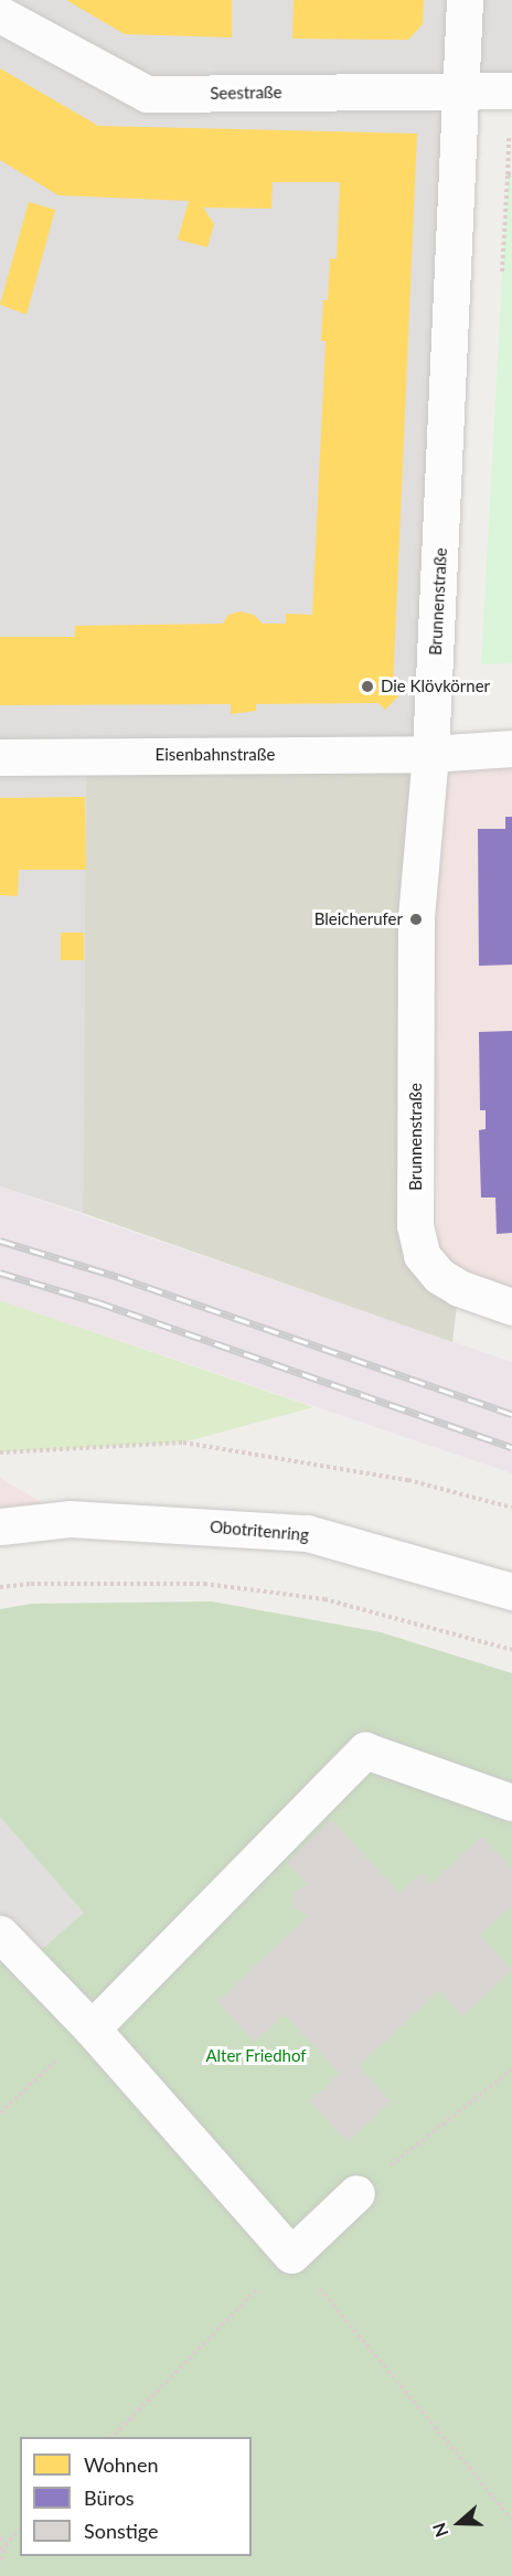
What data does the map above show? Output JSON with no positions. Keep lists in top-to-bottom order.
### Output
{
  "streets": {
    "street": [
      "Seestraße",
      "Brunnenstraße",
      "Eisenbahnstraße",
      "Obotritenring"
    ]
  },
  "crossings": [
    ["Seestraße", "Brunnenstraße"],
    ["Brunnenstraße", "Eisenbahnstraße"]
  ],
  "parks": ["Alter Friedhof"],
  "places": ["Die Klövkörner", "Bleicherufer"],
  "legend": ["Wohnen", "Büros", "Sonstige"],
  "north": "left"
}
